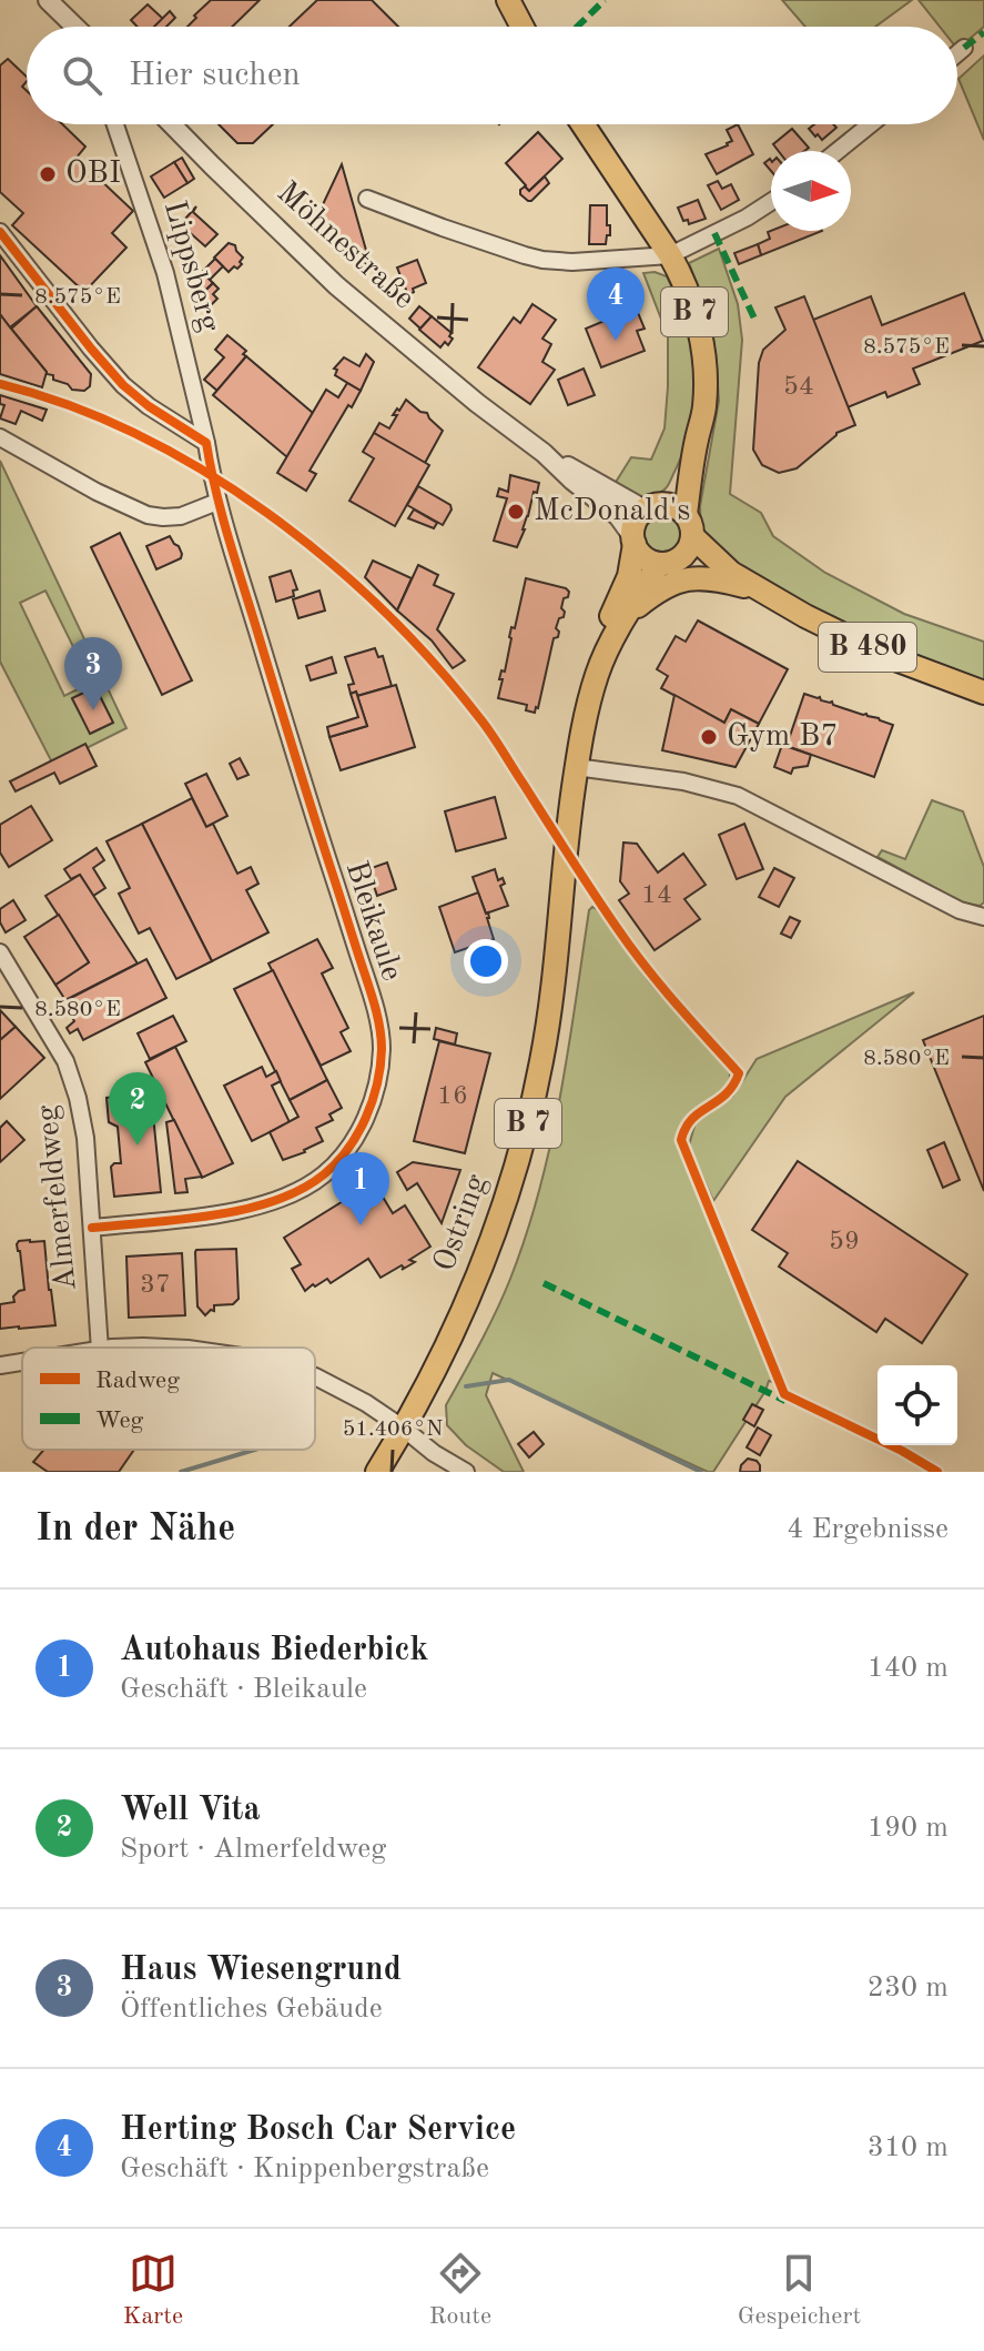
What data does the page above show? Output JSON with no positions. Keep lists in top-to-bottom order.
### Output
{
  "streets": {
    "main road": ["B 7", "B 480", "Ostring"],
    "street": [
      "Möhnestraße",
      "Lippsberg",
      "Bleikaule",
      "Almerfeldweg"
    ]
  },
  "crossings": [
    ["Möhnestraße", "B 7"],
    ["Möhnestraße", "B 480"],
    ["Lippsberg", "Bleikaule"],
    ["B 7", "B 480"],
    ["B 7", "Ostring"],
    ["Bleikaule", "Almerfeldweg"]
  ],
  "places": ["OBI", "McDonald's", "Gym B7"],
  "house_numbers": [
    "54",
    "14",
    "16",
    "59",
    "37"
  ],
  "legend": ["Radweg", "Weg"],
  "north": "right",
  "page": {
    "search": "Hier suchen",
    "pins": [
      "4",
      "3",
      "2",
      "1"
    ],
    "heading": ["In der Nähe", "4 Ergebnisse"],
    "list": [
      {
        "mark": "1",
        "name": "Autohaus Biederbick",
        "note": "Geschäft · Bleikaule",
        "value": "140 m"
      },
      {
        "mark": "2",
        "name": "Well Vita",
        "note": "Sport · Almerfeldweg",
        "value": "190 m"
      },
      {
        "mark": "3",
        "name": "Haus Wiesengrund",
        "note": "Öffentliches Gebäude",
        "value": "230 m"
      },
      {
        "mark": "4",
        "name": "Herting Bosch Car Service",
        "note": "Geschäft · Knippenbergstraße",
        "value": "310 m"
      }
    ],
    "nav": ["Karte", "Route", "Gespeichert"]
  },
  "coordinates": ["8.575°E", "8.580°E", "51.406°N"]
}
